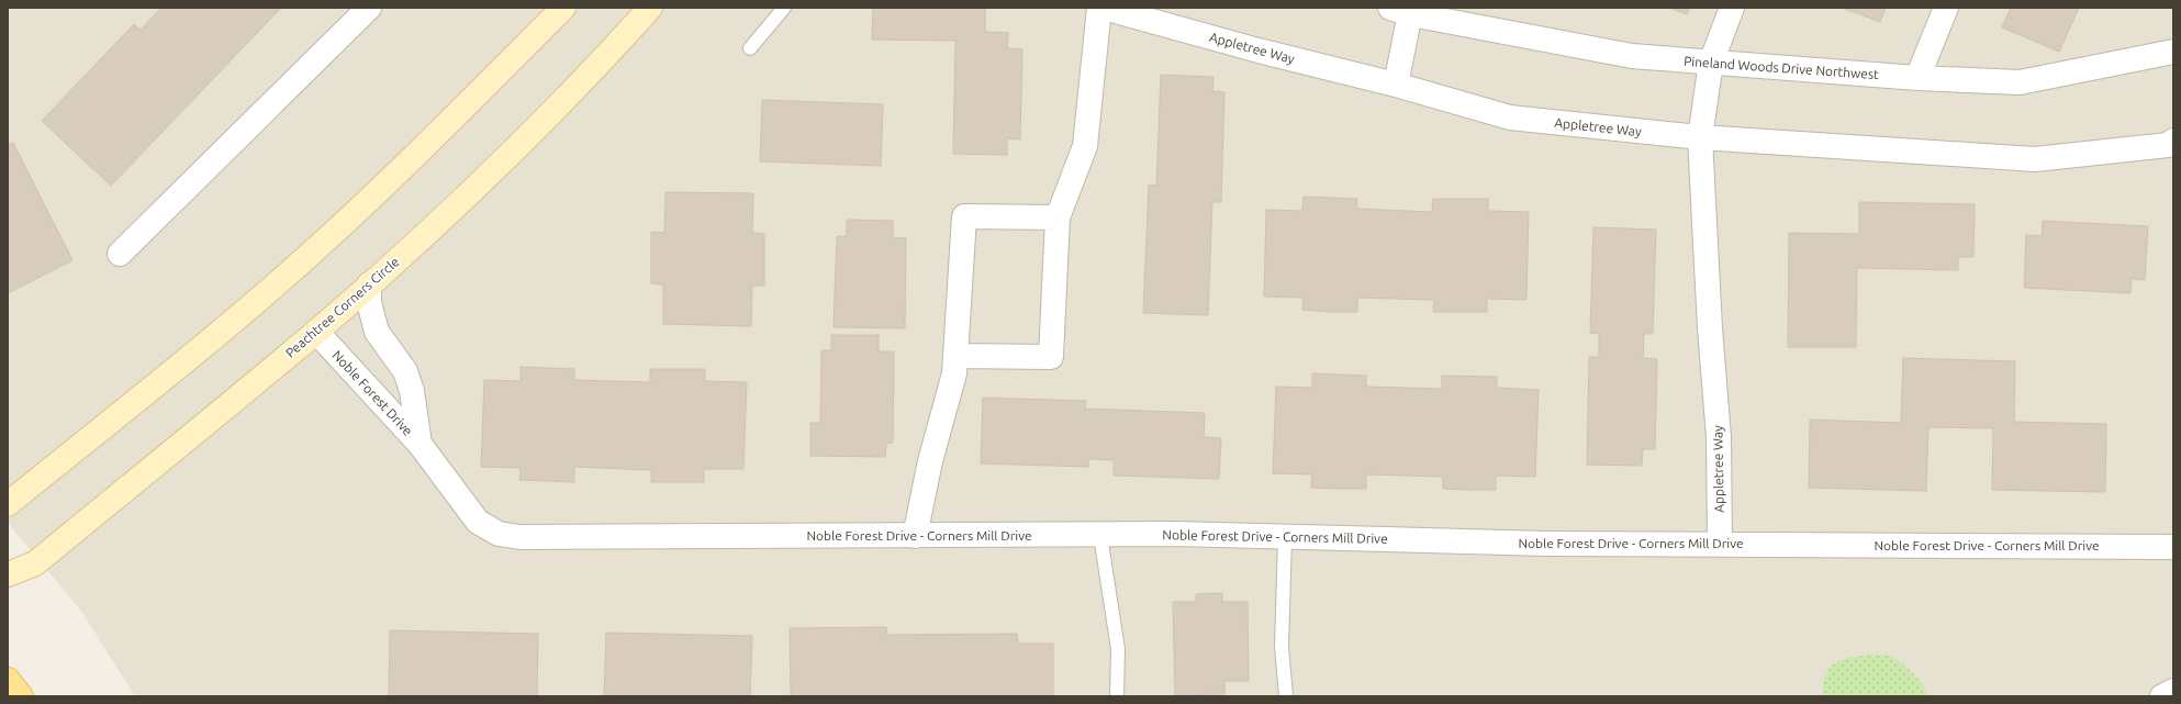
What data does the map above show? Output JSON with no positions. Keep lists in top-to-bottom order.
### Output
{
  "streets": {
    "street": [
      "Appletree Way",
      "Pineland Woods Drive Northwest",
      "Peachtree Corners Circle",
      "Noble Forest Drive",
      "Noble Forest Drive - Corners Mill Drive"
    ]
  },
  "crossings": [
    ["Appletree Way", "Noble Forest Drive - Corners Mill Drive"],
    ["Peachtree Corners Circle", "Noble Forest Drive"],
    ["Noble Forest Drive", "Noble Forest Drive - Corners Mill Drive"]
  ]
}
